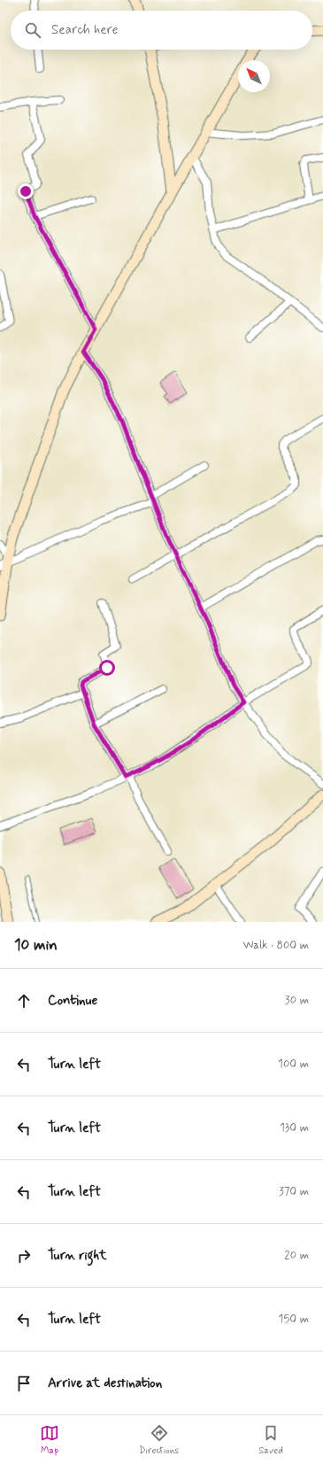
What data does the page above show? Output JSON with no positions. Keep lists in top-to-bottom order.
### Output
{
  "north": "top left",
  "page": {
    "search": "Search here",
    "heading": ["10 min", "Walk · 800 m"],
    "list": [
      ["Continue", "30 m"],
      ["Turn left", "100 m"],
      ["Turn left", "130 m"],
      ["Turn left", "370 m"],
      ["Turn right", "20 m"],
      ["Turn left", "150 m"],
      "Arrive at destination"
    ],
    "nav": ["Map", "Directions", "Saved"]
  }
}
